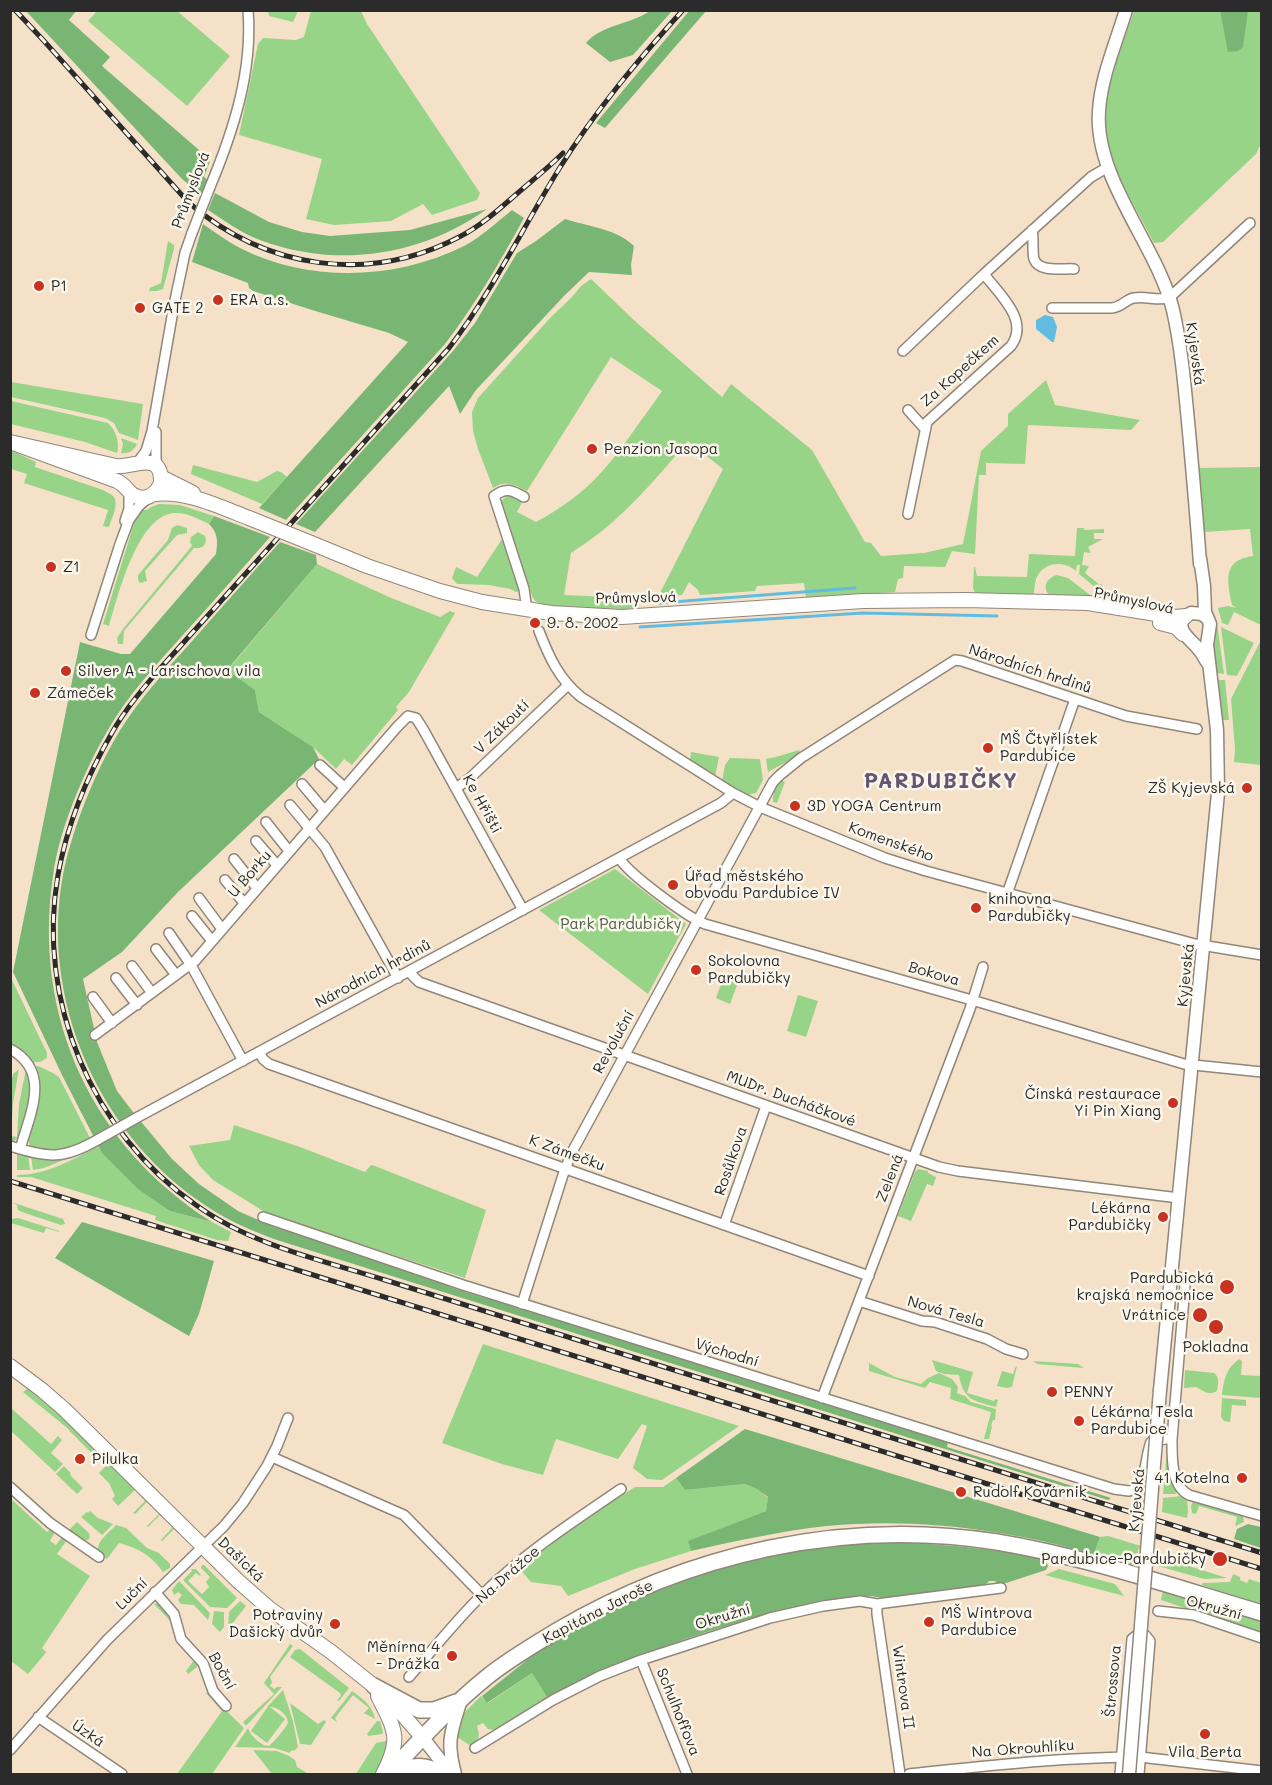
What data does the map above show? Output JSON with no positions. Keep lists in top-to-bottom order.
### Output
{
  "streets": {
    "main road": ["Průmyslová", "Dašická", "Kapitána Jaroše"],
    "street": [
      "Kyjevská",
      "Za Kopečkem",
      "Národních hrdinů",
      "V Zákoutí",
      "Ke Hřišti",
      "Komenského",
      "U Borku",
      "Bokova",
      "Revoluční",
      "MUDr. Ducháčkové",
      "K Zámečku",
      "Rosůlkova",
      "Zelená",
      "Nová Tesla",
      "Východní",
      "Na Drážce",
      "Luční",
      "Okružní",
      "Boční",
      "Štrossova",
      "Wintrova II",
      "Schulhoffova",
      "Úzká",
      "Na Okrouhlíku"
    ]
  },
  "crossings": [
    ["Průmyslová", "Kyjevská"],
    ["Kyjevská", "Komenského"],
    ["Kyjevská", "Bokova"],
    ["Kyjevská", "MUDr. Ducháčkové"],
    ["Národních hrdinů", "Ke Hřišti"],
    ["Národních hrdinů", "Komenského"],
    ["Národních hrdinů", "Bokova"],
    ["Národních hrdinů", "Revoluční"],
    ["Národních hrdinů", "MUDr. Ducháčkové"],
    ["Národních hrdinů", "K Zámečku"],
    ["V Zákoutí", "Ke Hřišti"],
    ["V Zákoutí", "Komenského"],
    ["Ke Hřišti", "U Borku"],
    ["Komenského", "Revoluční"],
    ["Bokova", "Revoluční"],
    ["Bokova", "Zelená"],
    ["Revoluční", "MUDr. Ducháčkové"],
    ["Revoluční", "K Zámečku"],
    ["Revoluční", "Východní"],
    ["MUDr. Ducháčkové", "Rosůlkova"],
    ["MUDr. Ducháčkové", "Zelená"],
    ["K Zámečku", "Rosůlkova"],
    ["K Zámečku", "Zelená"],
    ["Zelená", "Nová Tesla"],
    ["Zelená", "Východní"],
    ["Dašická", "Luční"],
    ["Dašická", "Kapitána Jaroše"],
    ["Luční", "Boční"],
    ["Luční", "Úzká"],
    ["Okružní", "Wintrova II"],
    ["Okružní", "Schulhoffova"],
    ["Štrossova", "Na Okrouhlíku"]
  ],
  "districts": ["PARDUBIČKY"],
  "parks": ["Park Pardubičky"],
  "places": [
    "P1",
    "ERA a.s.",
    "GATE 2",
    "Penzion Jasopa",
    "Z1",
    "9. 8. 2002",
    "Silver A - Larischova vila",
    "Zámeček",
    "MŠ Čtyřlístek Pardubice",
    "ZŠ Kyjevská",
    "3D YOGA Centrum",
    "Úřad městského obvodu Pardubice IV",
    "knihovna Pardubičky",
    "Sokolovna Pardubičky",
    "Čínská restaurace Yi Pin Xiang",
    "Lékárna Pardubičky",
    "Pardubická krajská nemocnice",
    "Vrátnice",
    "Pokladna",
    "PENNY",
    "Lékárna Tesla Pardubice",
    "Pilulka",
    "41 Kotelna",
    "Rudolf Kovárnik",
    "Pardubice-Pardubičky",
    "MŠ Wintrova Pardubice",
    "Potraviny Dašický dvůr",
    "Měnírna 4 - Drážka",
    "Vila Berta"
  ]
}
